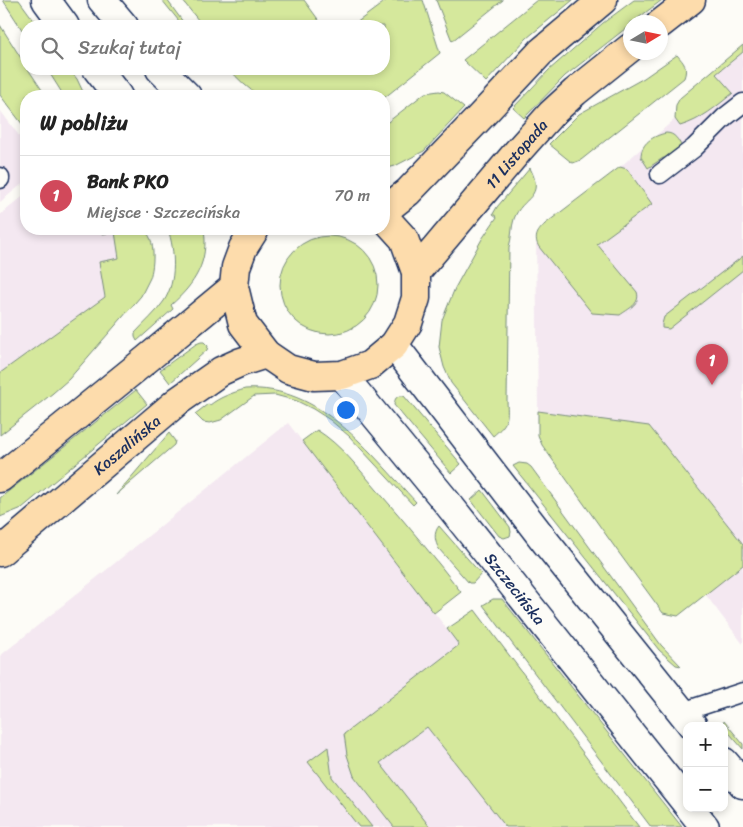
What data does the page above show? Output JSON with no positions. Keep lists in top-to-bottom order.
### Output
{
  "streets": {
    "main road": ["11 Listopada", "Koszalińska"],
    "street": ["Szczecińska"]
  },
  "north": "right",
  "page": {
    "search": "Szukaj tutaj",
    "heading": "W pobliżu",
    "list": [
      {
        "mark": "1",
        "name": "Bank PKO",
        "note": "Miejsce · Szczecińska",
        "value": "70 m"
      }
    ],
    "pins": "1",
    "map_buttons": ["+", "−"]
  }
}
